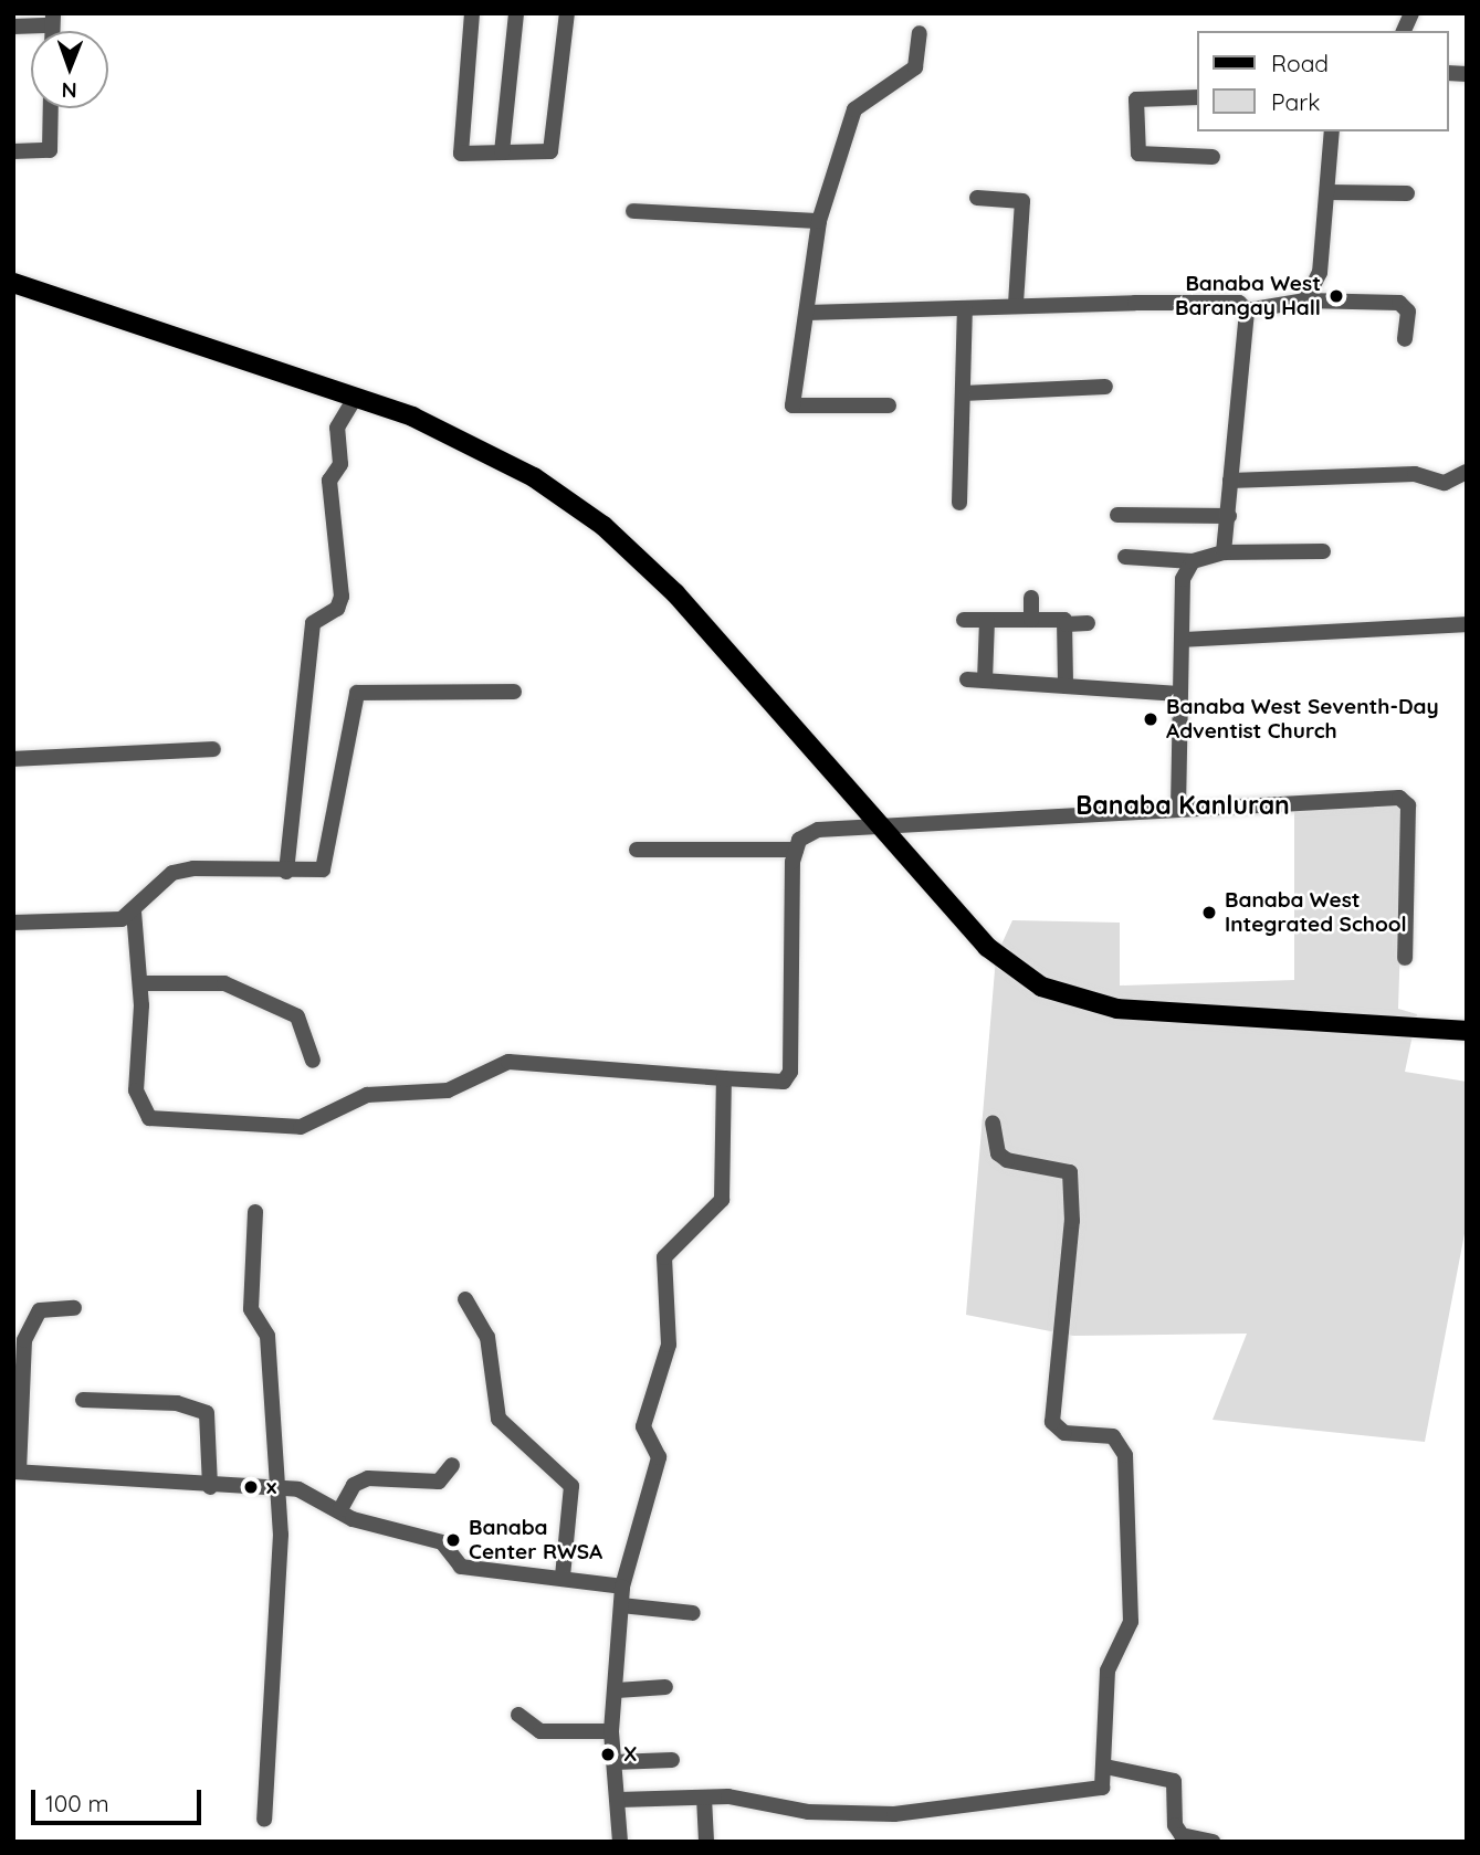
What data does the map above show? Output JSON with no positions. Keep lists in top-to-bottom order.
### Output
{
  "districts": ["Banaba Kanluran"],
  "places": [
    "Banaba West Barangay Hall",
    "Banaba West Seventh-Day Adventist Church",
    "Banaba West Integrated School",
    "x",
    "Banaba Center RWSA",
    "X"
  ],
  "legend": ["Road", "Park"],
  "scale_bar": "100 m",
  "north": "bottom"
}
